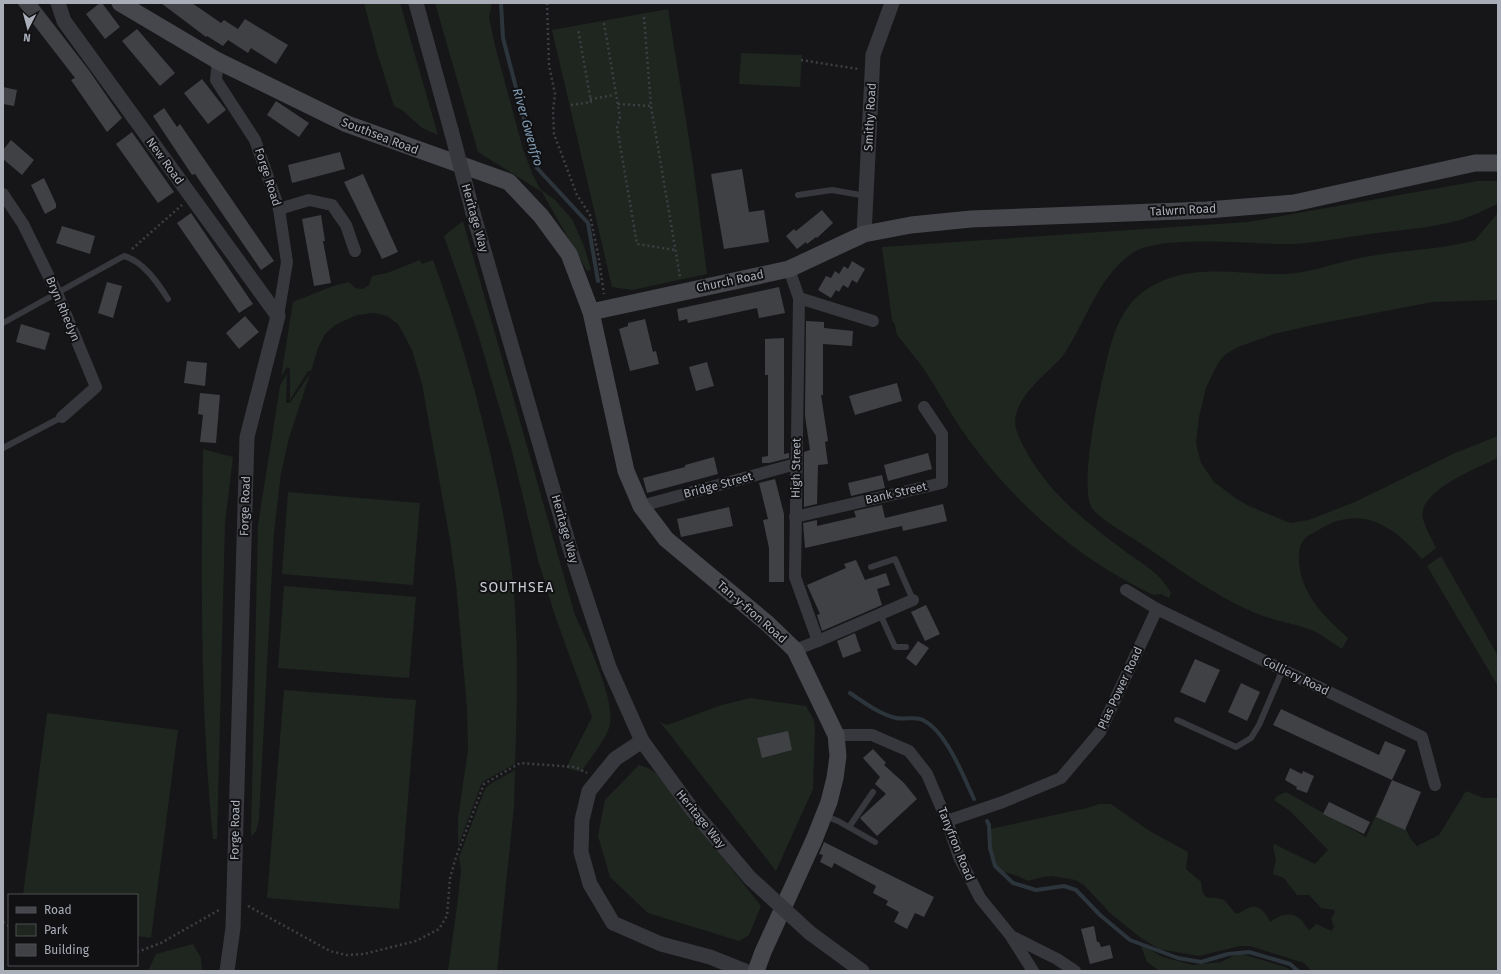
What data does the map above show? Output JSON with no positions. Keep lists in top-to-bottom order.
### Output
{
  "streets": {
    "main road": [
      "Southsea Road",
      "Talwrn Road",
      "Church Road",
      "Tan-y-fron Road"
    ],
    "street": [
      "Smithy Road",
      "New Road",
      "Forge Road",
      "Heritage Way",
      "Bryn Rhedyn",
      "High Street",
      "Bridge Street",
      "Bank Street",
      "Colliery Road",
      "Plas Power Road",
      "Tanyfron Road"
    ]
  },
  "crossings": [
    ["Smithy Road", "Talwrn Road"],
    ["Smithy Road", "Church Road"],
    ["Southsea Road", "Forge Road"],
    ["Southsea Road", "Church Road"],
    ["Southsea Road", "Tan-y-fron Road"],
    ["New Road", "Forge Road"],
    ["Talwrn Road", "Church Road"],
    ["Church Road", "High Street"],
    ["Church Road", "Tan-y-fron Road"],
    ["High Street", "Bridge Street"],
    ["High Street", "Bank Street"],
    ["Bridge Street", "Tan-y-fron Road"],
    ["Tan-y-fron Road", "Tanyfron Road"],
    ["Colliery Road", "Plas Power Road"],
    ["Plas Power Road", "Tanyfron Road"]
  ],
  "districts": ["SOUTHSEA"],
  "water": ["River Gwenfro"],
  "legend": ["Road", "Park", "Building"],
  "north": "bottom"
}
